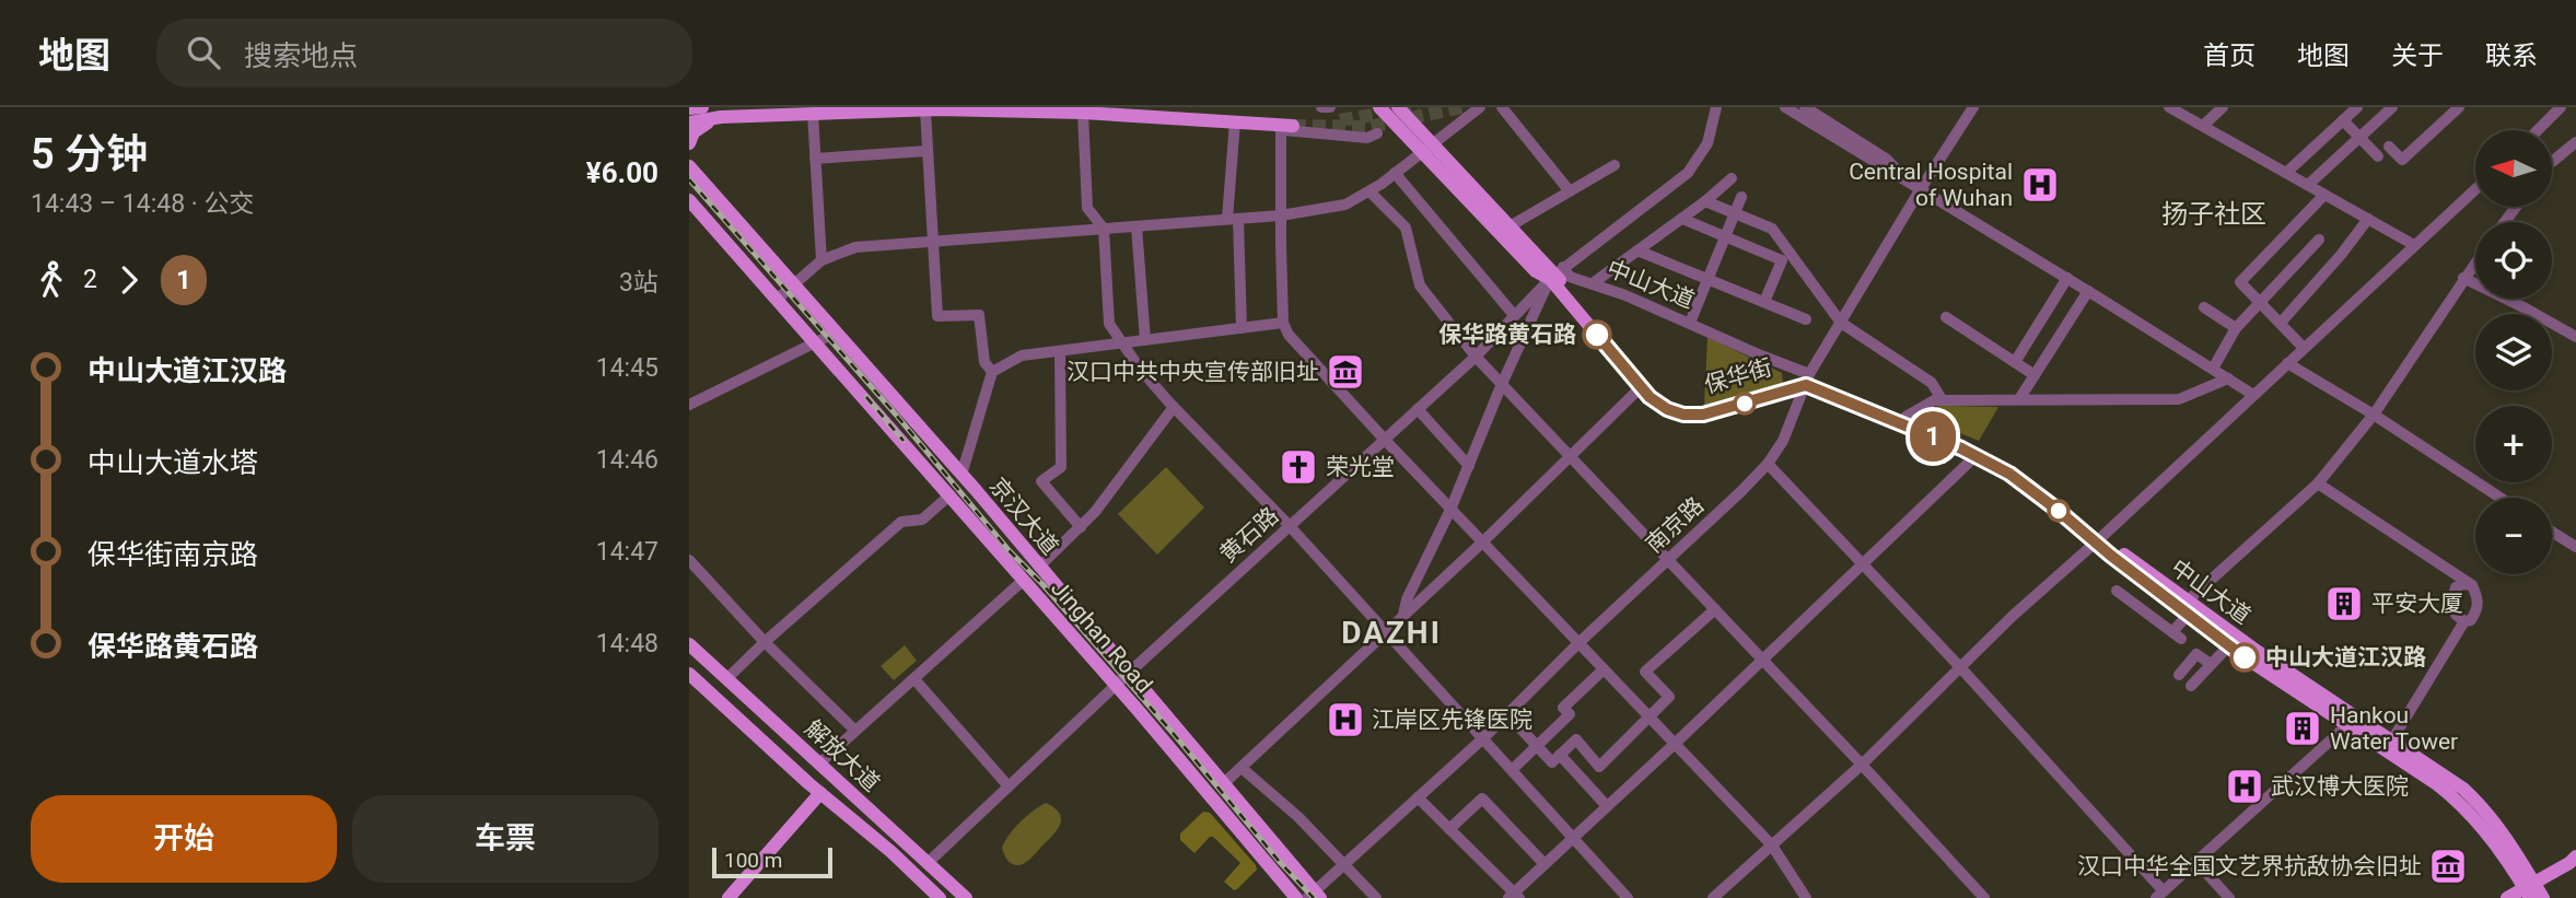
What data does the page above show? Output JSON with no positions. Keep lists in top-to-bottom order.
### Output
{
  "streets": {
    "main road": [
      "中山大道",
      "保华街",
      "京汉大道",
      "Jinghan Road",
      "解放大道"
    ],
    "street": ["南京路", "黄石路"]
  },
  "crossings": [
    ["中山大道", "保华街"],
    ["中山大道", "南京路"],
    ["中山大道", "黄石路"],
    ["保华街", "南京路"],
    ["保华街", "黄石路"],
    ["京汉大道", "南京路"],
    ["京汉大道", "黄石路"],
    ["黄石路", "Jinghan Road"],
    ["黄石路", "解放大道"]
  ],
  "districts": ["扬子社区", "DAZHI"],
  "places": {
    "hospital": ["Central Hospital of Wuhan", "江岸区先锋医院", "武汉博大医院"],
    "other": ["保华路黄石路", "中山大道江汉路"],
    "museum": ["汉口中共中央宣传部旧址", "汉口中华全国文艺界抗敌协会旧址"],
    "church": ["荣光堂"],
    "building": ["平安大厦", "Hankou Water Tower"]
  },
  "lines": ["bus line 1"],
  "scale_bar": "100 m",
  "north": "left",
  "page": {
    "header": "地图",
    "search": "搜索地点",
    "nav": [
      "首页",
      "地图",
      "关于",
      "联系"
    ],
    "heading": ["5 分钟", "14:43 – 14:48 · 公交", "¥6.00"],
    "on_map": "1",
    "map_buttons": ["+", "−"],
    "legs": ["2", "1", "3站"],
    "list": [
      {
        "name": "中山大道江汉路",
        "value": "14:45"
      },
      {
        "name": "中山大道水塔",
        "value": "14:46"
      },
      {
        "name": "保华街南京路",
        "value": "14:47"
      },
      {
        "name": "保华路黄石路",
        "value": "14:48"
      }
    ],
    "buttons": ["开始", "车票"],
    "scale": "100 m"
  }
}
